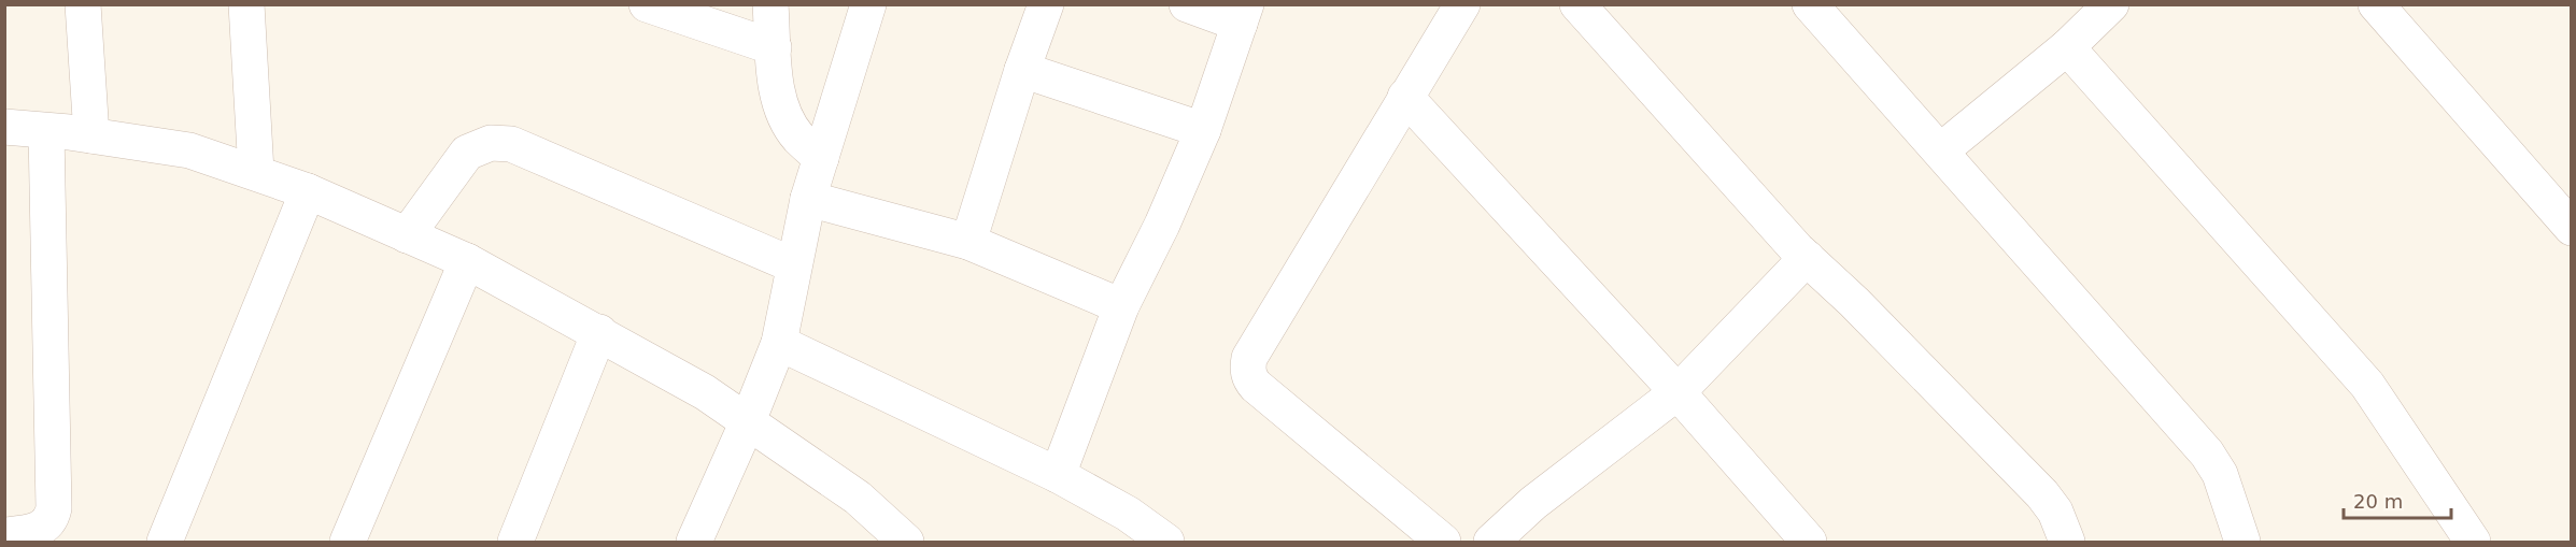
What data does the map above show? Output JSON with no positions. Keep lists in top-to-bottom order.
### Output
{
  "scale_bar": "20 m"
}
